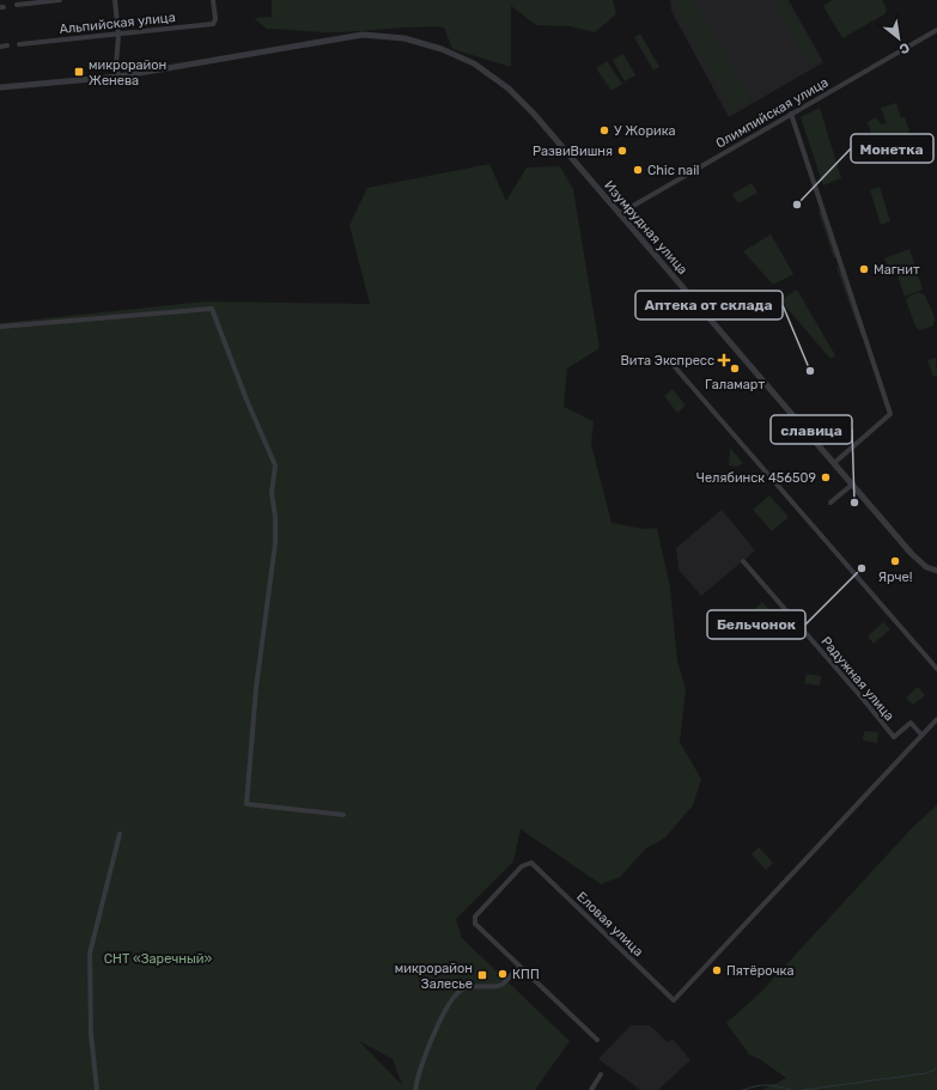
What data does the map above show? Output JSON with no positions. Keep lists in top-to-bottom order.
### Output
{
  "streets": {
    "street": [
      "Альпийская улица",
      "Олимпийская улица",
      "Изумрудная улица",
      "Радужная улица",
      "Еловая улица"
    ]
  },
  "crossings": [
    ["Олимпийская улица", "Изумрудная улица"],
    ["Радужная улица", "Еловая улица"]
  ],
  "parks": ["СНТ «Заречный»"],
  "places": {
    "transit": ["микрорайон Женева", "микрорайон Залесье"],
    "other": [
      "У Жорика",
      "РазвиВишня",
      "Chic nail",
      "Монетка",
      "Магнит",
      "Галамарт",
      "Аптека от склада",
      "Челябинск 456509",
      "славица",
      "Ярче!",
      "Бельчонок",
      "Пятёрочка",
      "КПП"
    ],
    "health": ["Вита Экспресс"]
  },
  "north": "bottom right"
}
